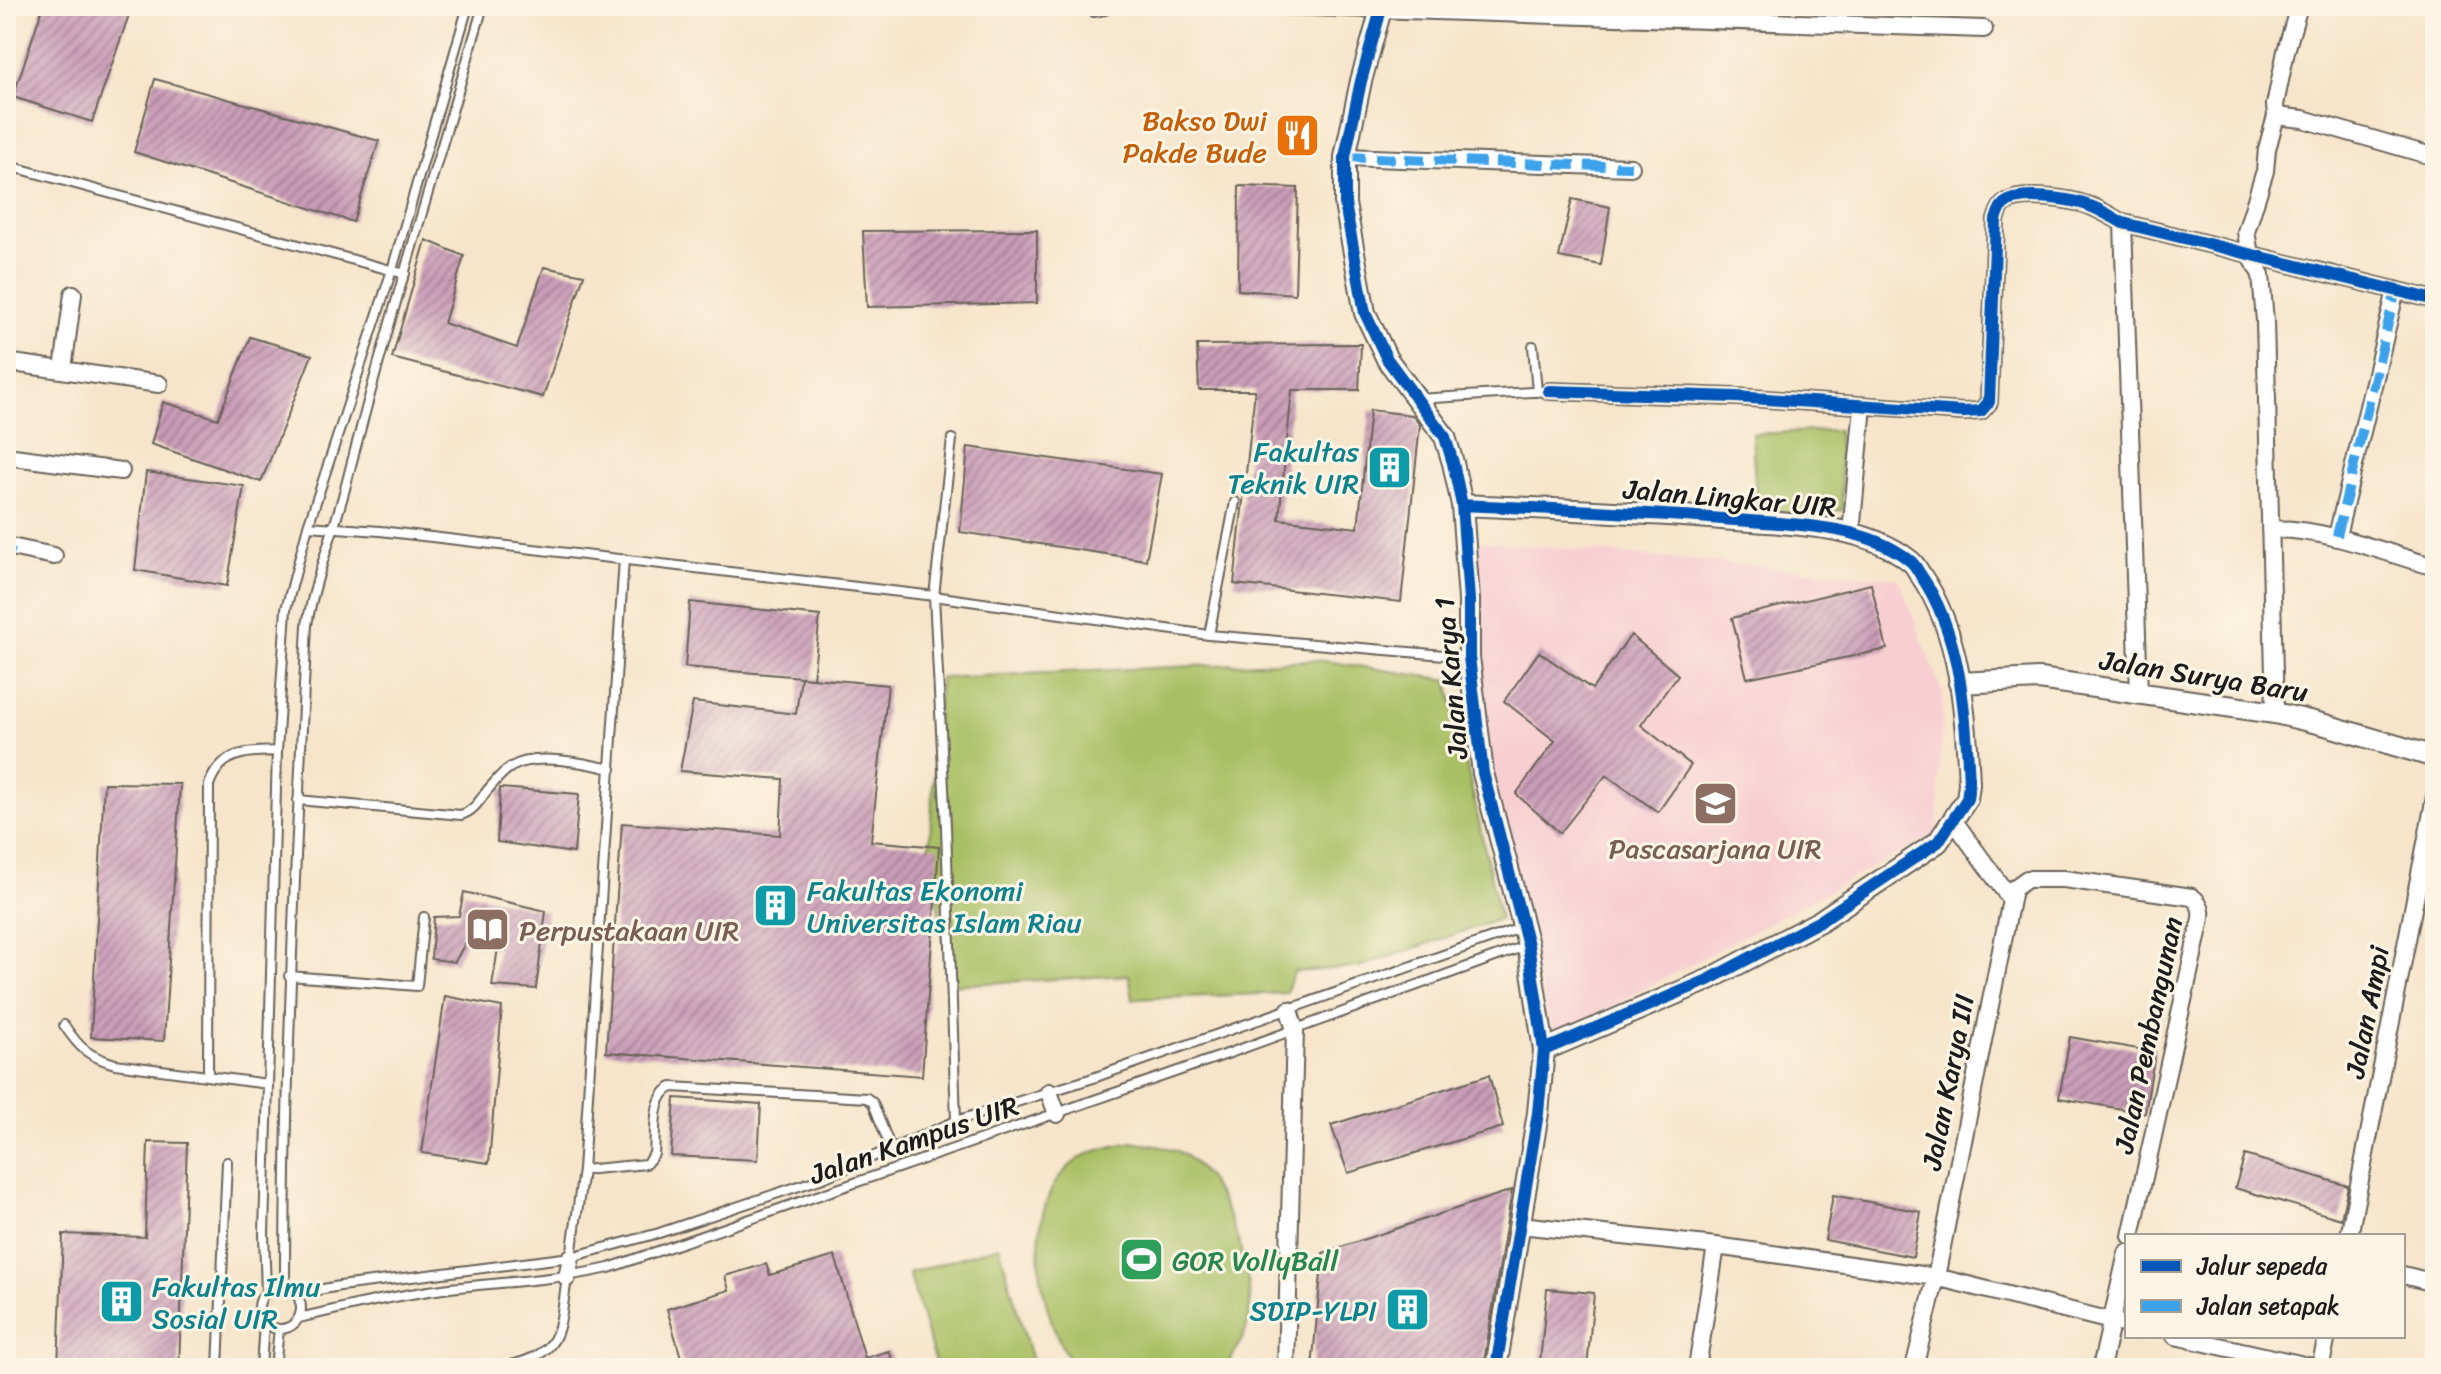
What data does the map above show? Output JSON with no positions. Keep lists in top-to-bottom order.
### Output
{
  "streets": {
    "street": [
      "Jalan Lingkar UIR",
      "Jalan Surya Baru",
      "Jalan Karya 1",
      "Jalan Ampi",
      "Jalan Pembangunan",
      "Jalan Karya III"
    ],
    "lane": ["Jalan Kampus UIR"]
  },
  "crossings": [
    ["Jalan Lingkar UIR", "Jalan Surya Baru"],
    ["Jalan Lingkar UIR", "Jalan Karya 1"],
    ["Jalan Karya 1", "Jalan Kampus UIR"],
    ["Jalan Pembangunan", "Jalan Karya III"]
  ],
  "places": {
    "restaurant": ["Bakso Dwi Pakde Bude"],
    "building": [
      "Fakultas Teknik UIR",
      "Fakultas Ekonomi Universitas Islam Riau",
      "Fakultas Ilmu Sosial UIR",
      "SDIP-YLPI"
    ],
    "school or university": ["Pascasarjana UIR"],
    "library": ["Perpustakaan UIR"],
    "sports": ["GOR VollyBall"]
  },
  "legend": ["Jalur sepeda", "Jalan setapak"]
}
